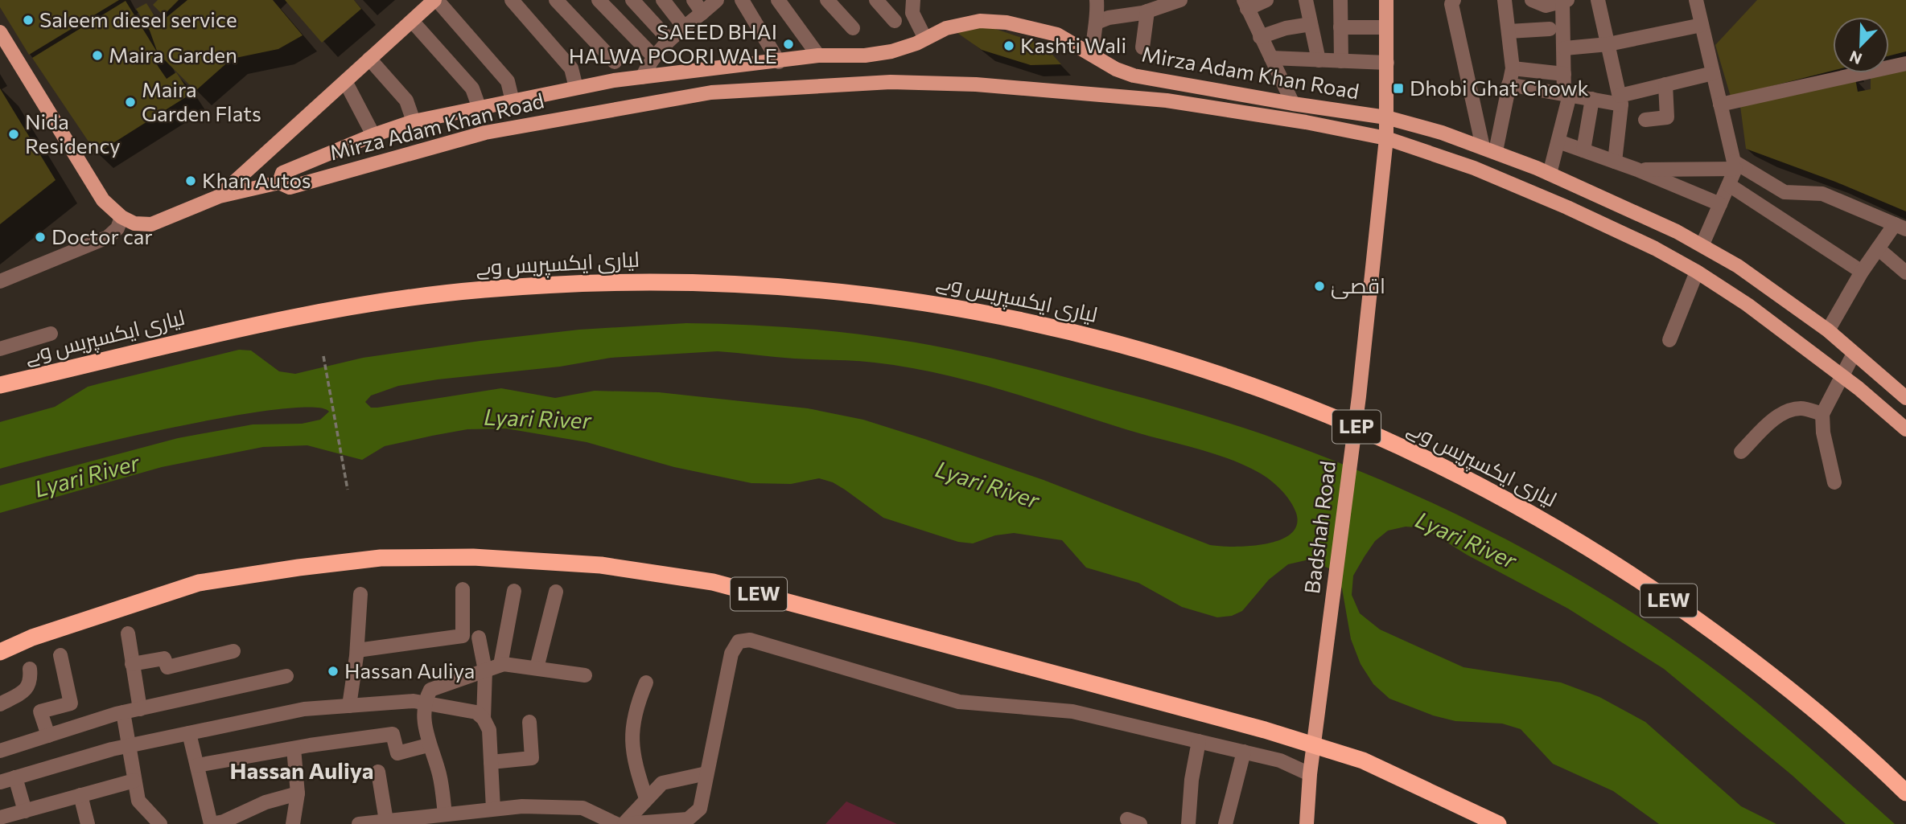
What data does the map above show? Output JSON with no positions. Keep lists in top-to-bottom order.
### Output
{
  "streets": {
    "highway": ["لیاری ایکسپریس وے", "LEP", "LEW"],
    "main road": ["Mirza Adam Khan Road", "Badshah Road"]
  },
  "crossings": [
    ["Mirza Adam Khan Road", "Badshah Road"]
  ],
  "districts": ["Hassan Auliya"],
  "water": ["Lyari River"],
  "places": {
    "other": [
      "Saleem diesel service",
      "SAEED BHAI HALWA POORI WALE",
      "Kashti Wali",
      "Maira Garden",
      "Maira Garden Flats",
      "Nida Residency",
      "Khan Autos",
      "Doctor car",
      "اقصیٰ",
      "Hassan Auliya"
    ],
    "transit": ["Dhobi Ghat Chowk"]
  },
  "north": "bottom left"
}
